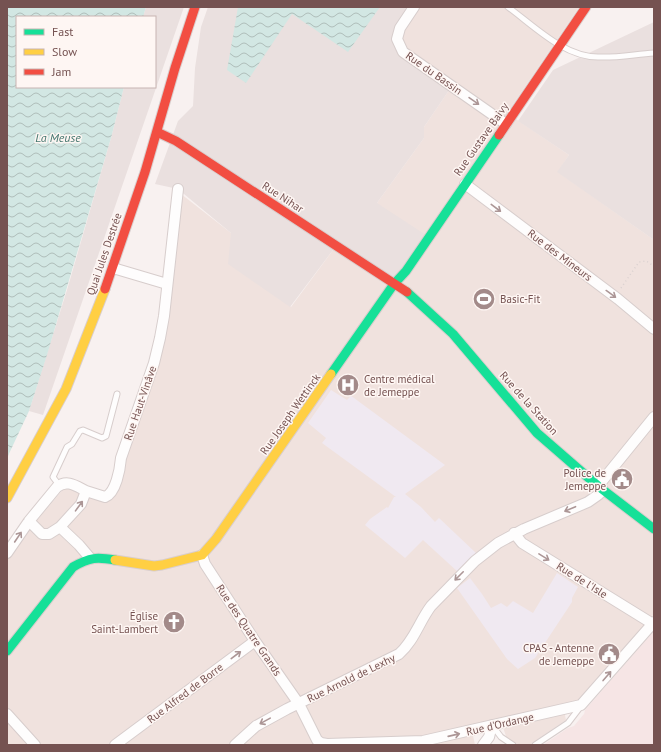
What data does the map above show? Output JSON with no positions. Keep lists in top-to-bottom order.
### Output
{
  "streets": {
    "street": [
      "Rue du Bassin",
      "Rue Gustave Baivy",
      "Rue Nihar",
      "Quai Jules Destrée",
      "Rue des Mineurs",
      "Rue Haut-Vinâve",
      "Rue de la Station",
      "Rue Joseph Wettinck",
      "Rue de l'Isle",
      "Rue des Quatre Grands",
      "Rue Arnold de Lexhy",
      "Rue Alfred de Borre",
      "Rue d'Ordange"
    ]
  },
  "crossings": [
    ["Rue du Bassin", "Rue Gustave Baivy"],
    ["Rue Gustave Baivy", "Rue Nihar"],
    ["Rue Gustave Baivy", "Rue des Mineurs"],
    ["Rue Gustave Baivy", "Rue de la Station"],
    ["Rue Gustave Baivy", "Rue Joseph Wettinck"],
    ["Rue Nihar", "Quai Jules Destrée"],
    ["Rue Nihar", "Rue de la Station"],
    ["Rue Nihar", "Rue Joseph Wettinck"],
    ["Rue de la Station", "Rue Joseph Wettinck"],
    ["Rue de la Station", "Rue Arnold de Lexhy"],
    ["Rue Joseph Wettinck", "Rue des Quatre Grands"],
    ["Rue de l'Isle", "Rue Arnold de Lexhy"],
    ["Rue des Quatre Grands", "Rue Arnold de Lexhy"],
    ["Rue des Quatre Grands", "Rue Alfred de Borre"],
    ["Rue des Quatre Grands", "Rue d'Ordange"],
    ["Rue Arnold de Lexhy", "Rue d'Ordange"]
  ],
  "one_way": [
    "Rue du Bassin",
    "Rue des Mineurs",
    "Rue de l'Isle",
    "Rue Arnold de Lexhy",
    "Rue Alfred de Borre",
    "Rue d'Ordange"
  ],
  "water": ["La Meuse"],
  "places": {
    "sports": ["Basic-Fit"],
    "hospital": ["Centre médical de Jemeppe"],
    "public building": ["Police de Jemeppe", "CPAS - Antenne de Jemeppe"],
    "church": ["Église Saint-Lambert"]
  },
  "legend": ["Fast", "Slow", "Jam"]
}
